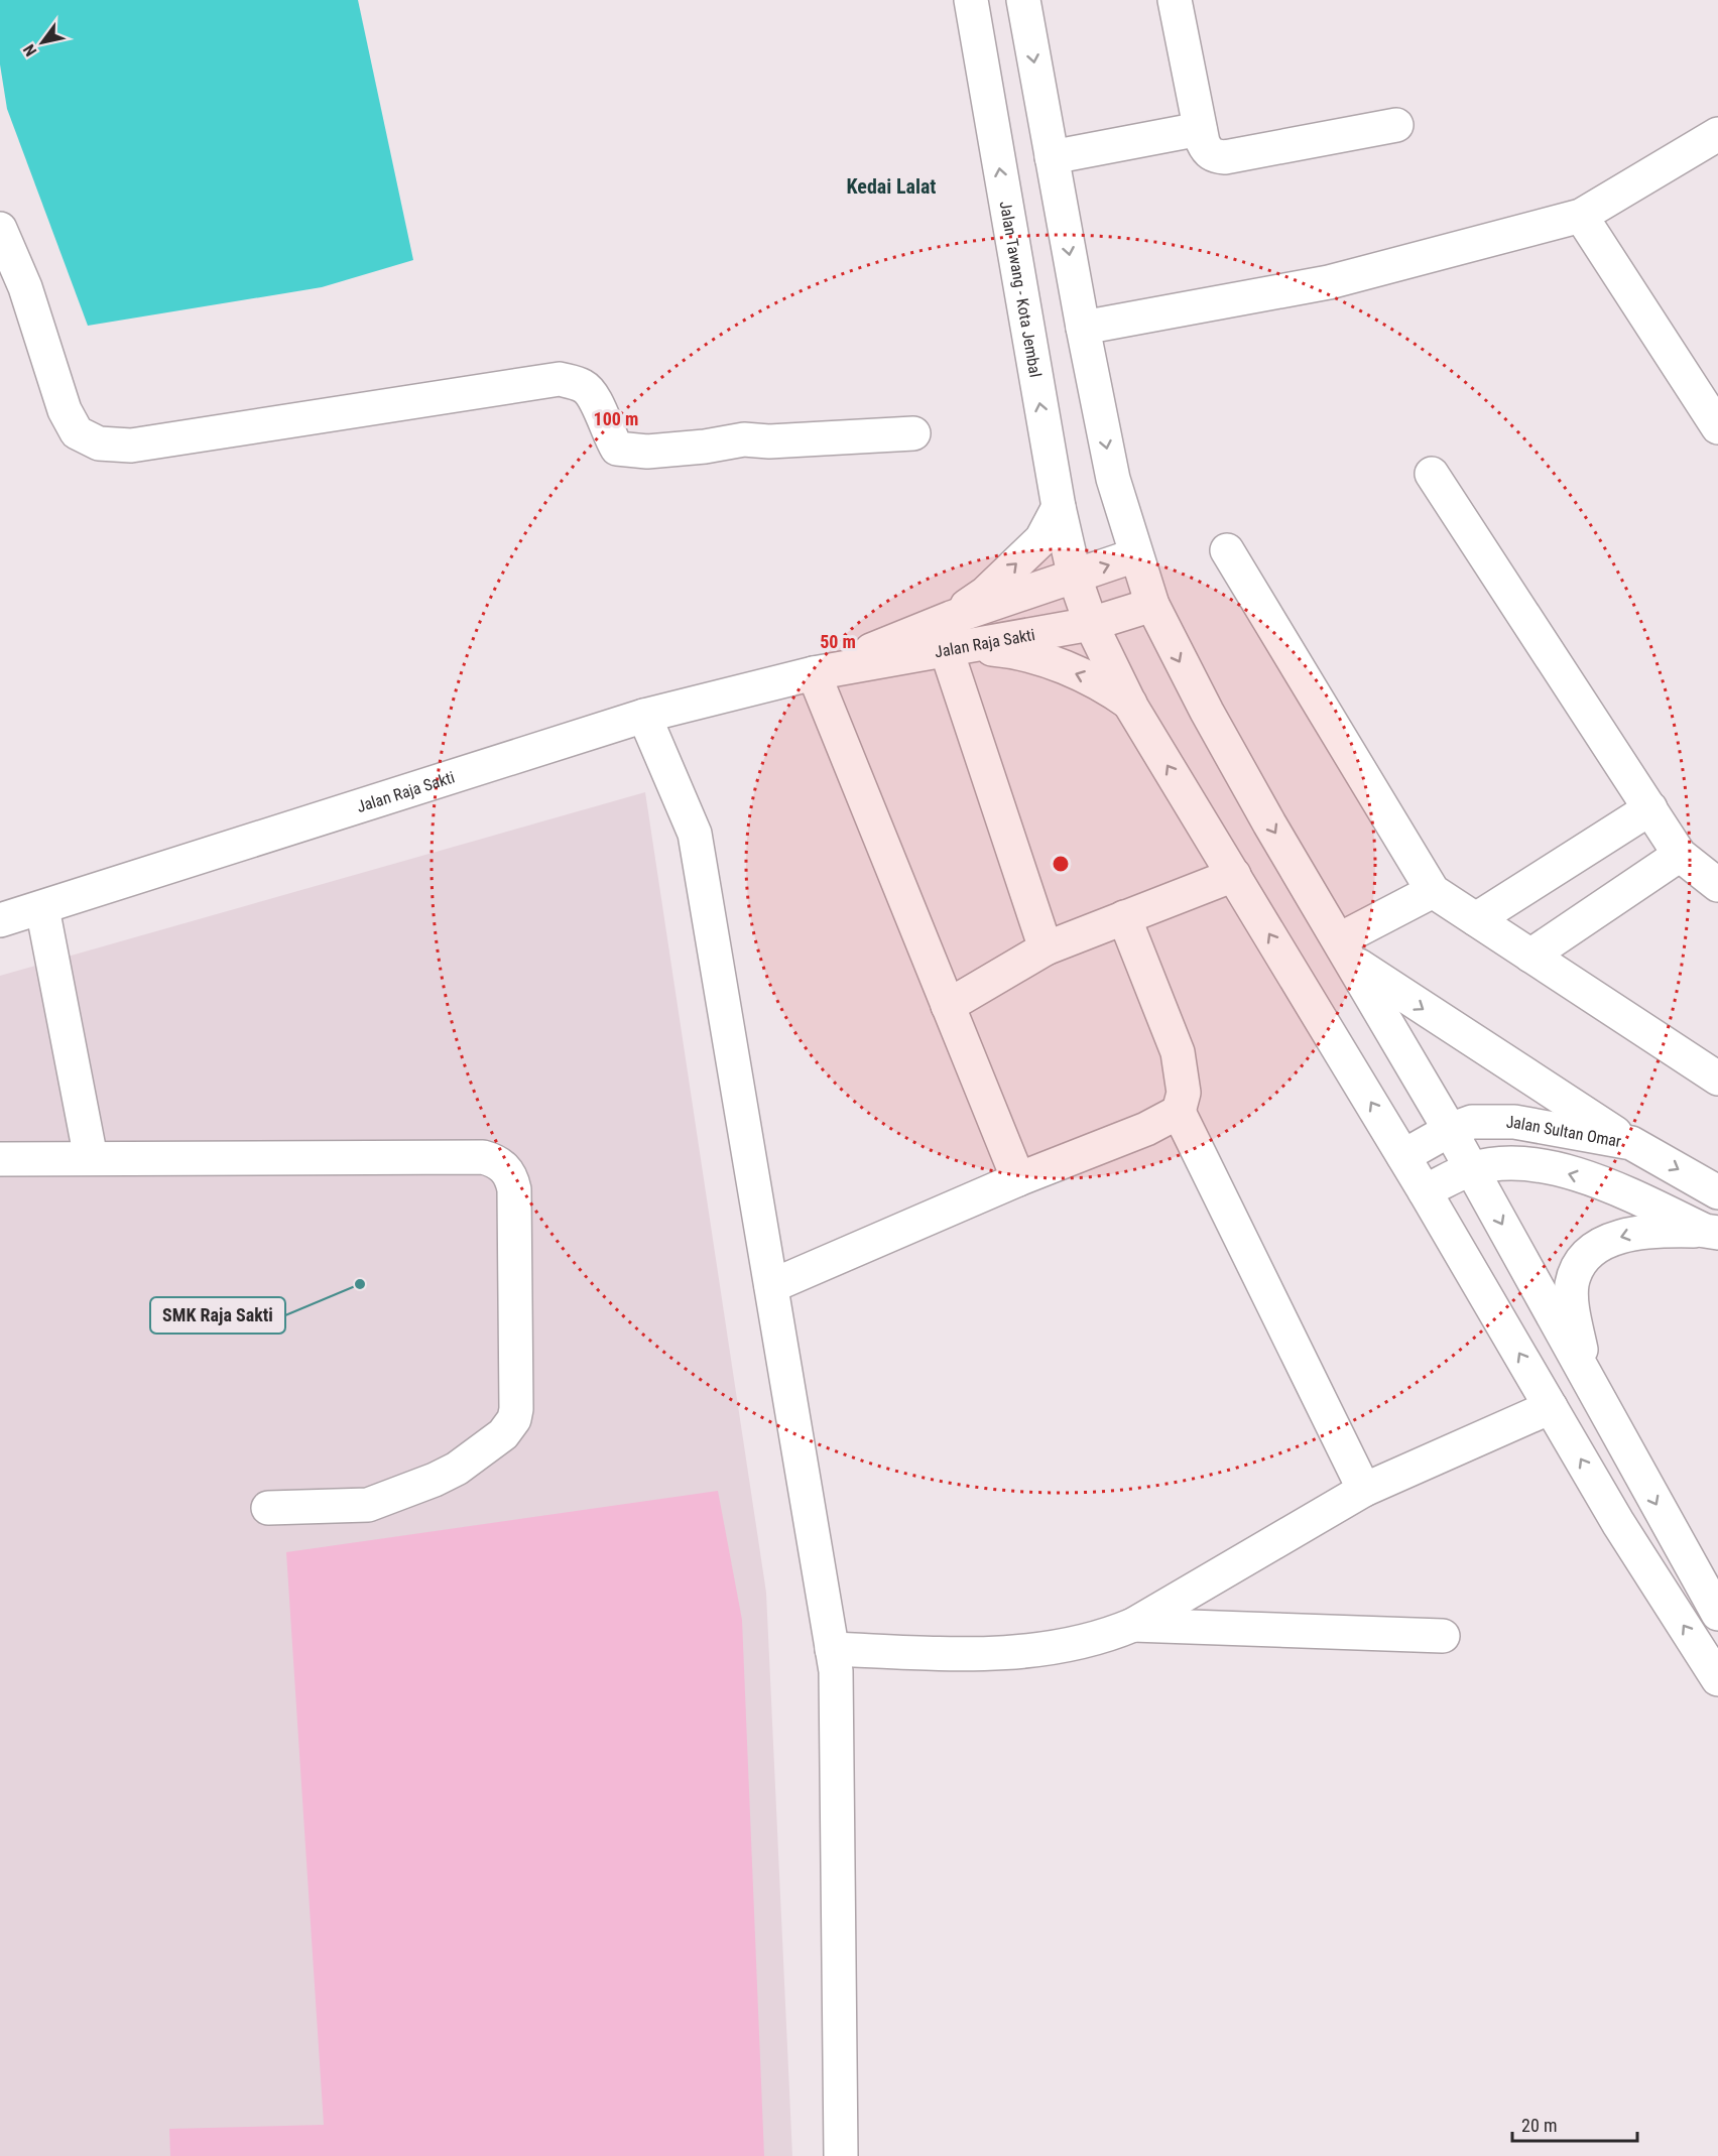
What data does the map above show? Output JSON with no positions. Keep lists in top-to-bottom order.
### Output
{
  "streets": {
    "main road": ["Jalan Tawang - Kota Jembal", "Jalan Raja Sakti", "Jalan Sultan Omar"]
  },
  "crossings": [
    ["Jalan Tawang - Kota Jembal", "Jalan Raja Sakti"],
    ["Jalan Tawang - Kota Jembal", "Jalan Sultan Omar"]
  ],
  "districts": ["Kedai Lalat"],
  "places": ["SMK Raja Sakti"],
  "scale_bar": "20 m",
  "north": "bottom left",
  "rings": ["100 m", "50 m"]
}
